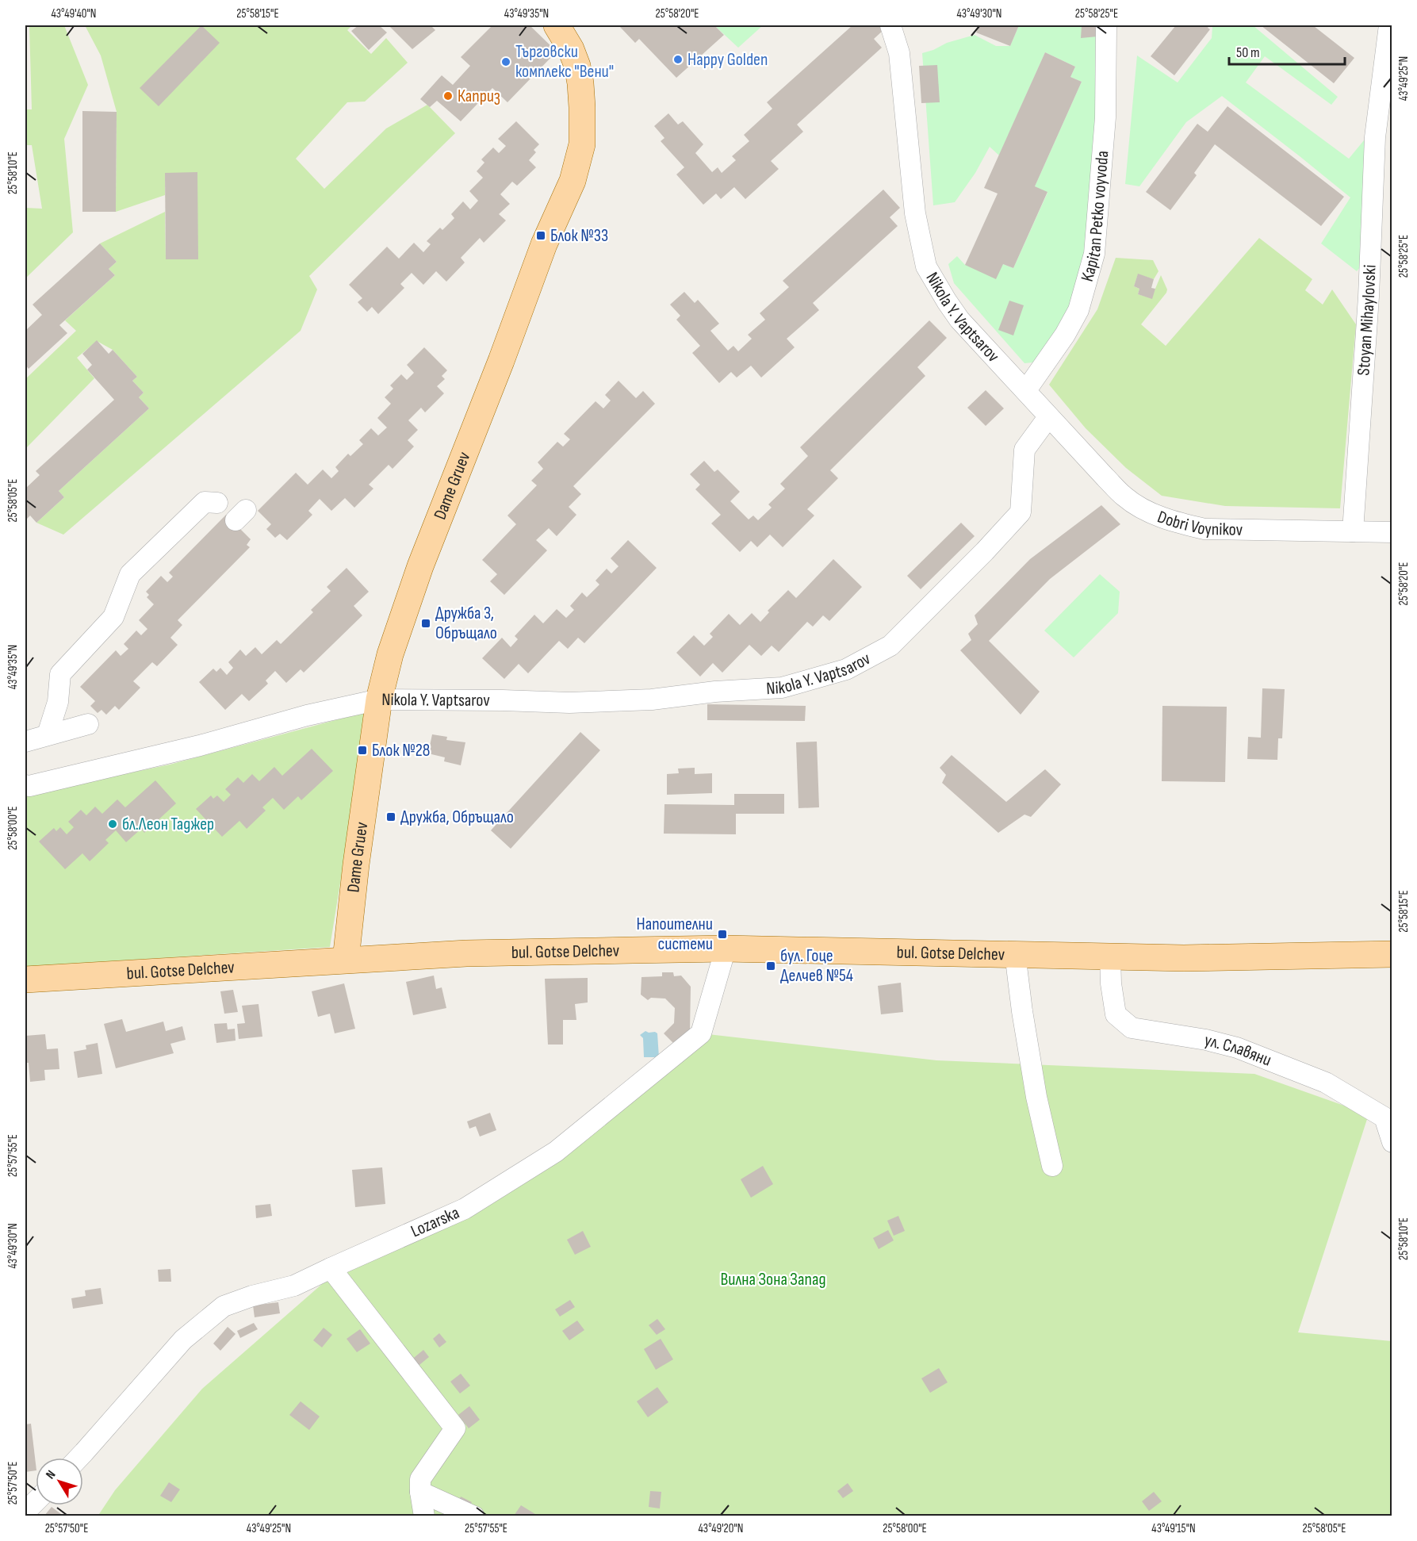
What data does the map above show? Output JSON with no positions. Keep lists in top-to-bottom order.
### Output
{
  "streets": {
    "main road": ["Dame Gruev", "bul. Gotse Delchev"],
    "street": [
      "Kapitan Petko voyvoda",
      "Nikola Y. Vaptsarov",
      "Stoyan Mihaylovski",
      "Dobri Voynikov",
      "ул. Славяни",
      "Lozarska"
    ]
  },
  "crossings": [
    ["Kapitan Petko voyvoda", "Nikola Y. Vaptsarov"],
    ["Nikola Y. Vaptsarov", "Dame Gruev"],
    ["Nikola Y. Vaptsarov", "Dobri Voynikov"],
    ["Stoyan Mihaylovski", "Dobri Voynikov"],
    ["Dame Gruev", "bul. Gotse Delchev"],
    ["bul. Gotse Delchev", "ул. Славяни"],
    ["bul. Gotse Delchev", "Lozarska"]
  ],
  "parks": ["Вилна Зона Запад"],
  "places": {
    "other": [
      "Happy Golden",
      "Търговски комплекс \"Вени\"",
      "Каприз",
      "бл.Леон Таджер"
    ],
    "transit": [
      "Блок №33",
      "Дружба 3, Обръщало",
      "Блок №28",
      "Дружба, Обръщало",
      "Напоителни системи",
      "бул. Гоце Делчев №54"
    ]
  },
  "scale_bar": "50 m",
  "north": "top left",
  "coordinates": [
    "43°49'40\"N",
    "25°58'15\"E",
    "43°49'35\"N",
    "25°58'20\"E",
    "43°49'30\"N",
    "25°58'25\"E",
    "43°49'25\"N",
    "25°58'10\"E",
    "25°58'05\"E",
    "25°58'00\"E",
    "25°57'55\"E",
    "25°57'50\"E",
    "43°49'20\"N",
    "43°49'15\"N"
  ]
}
